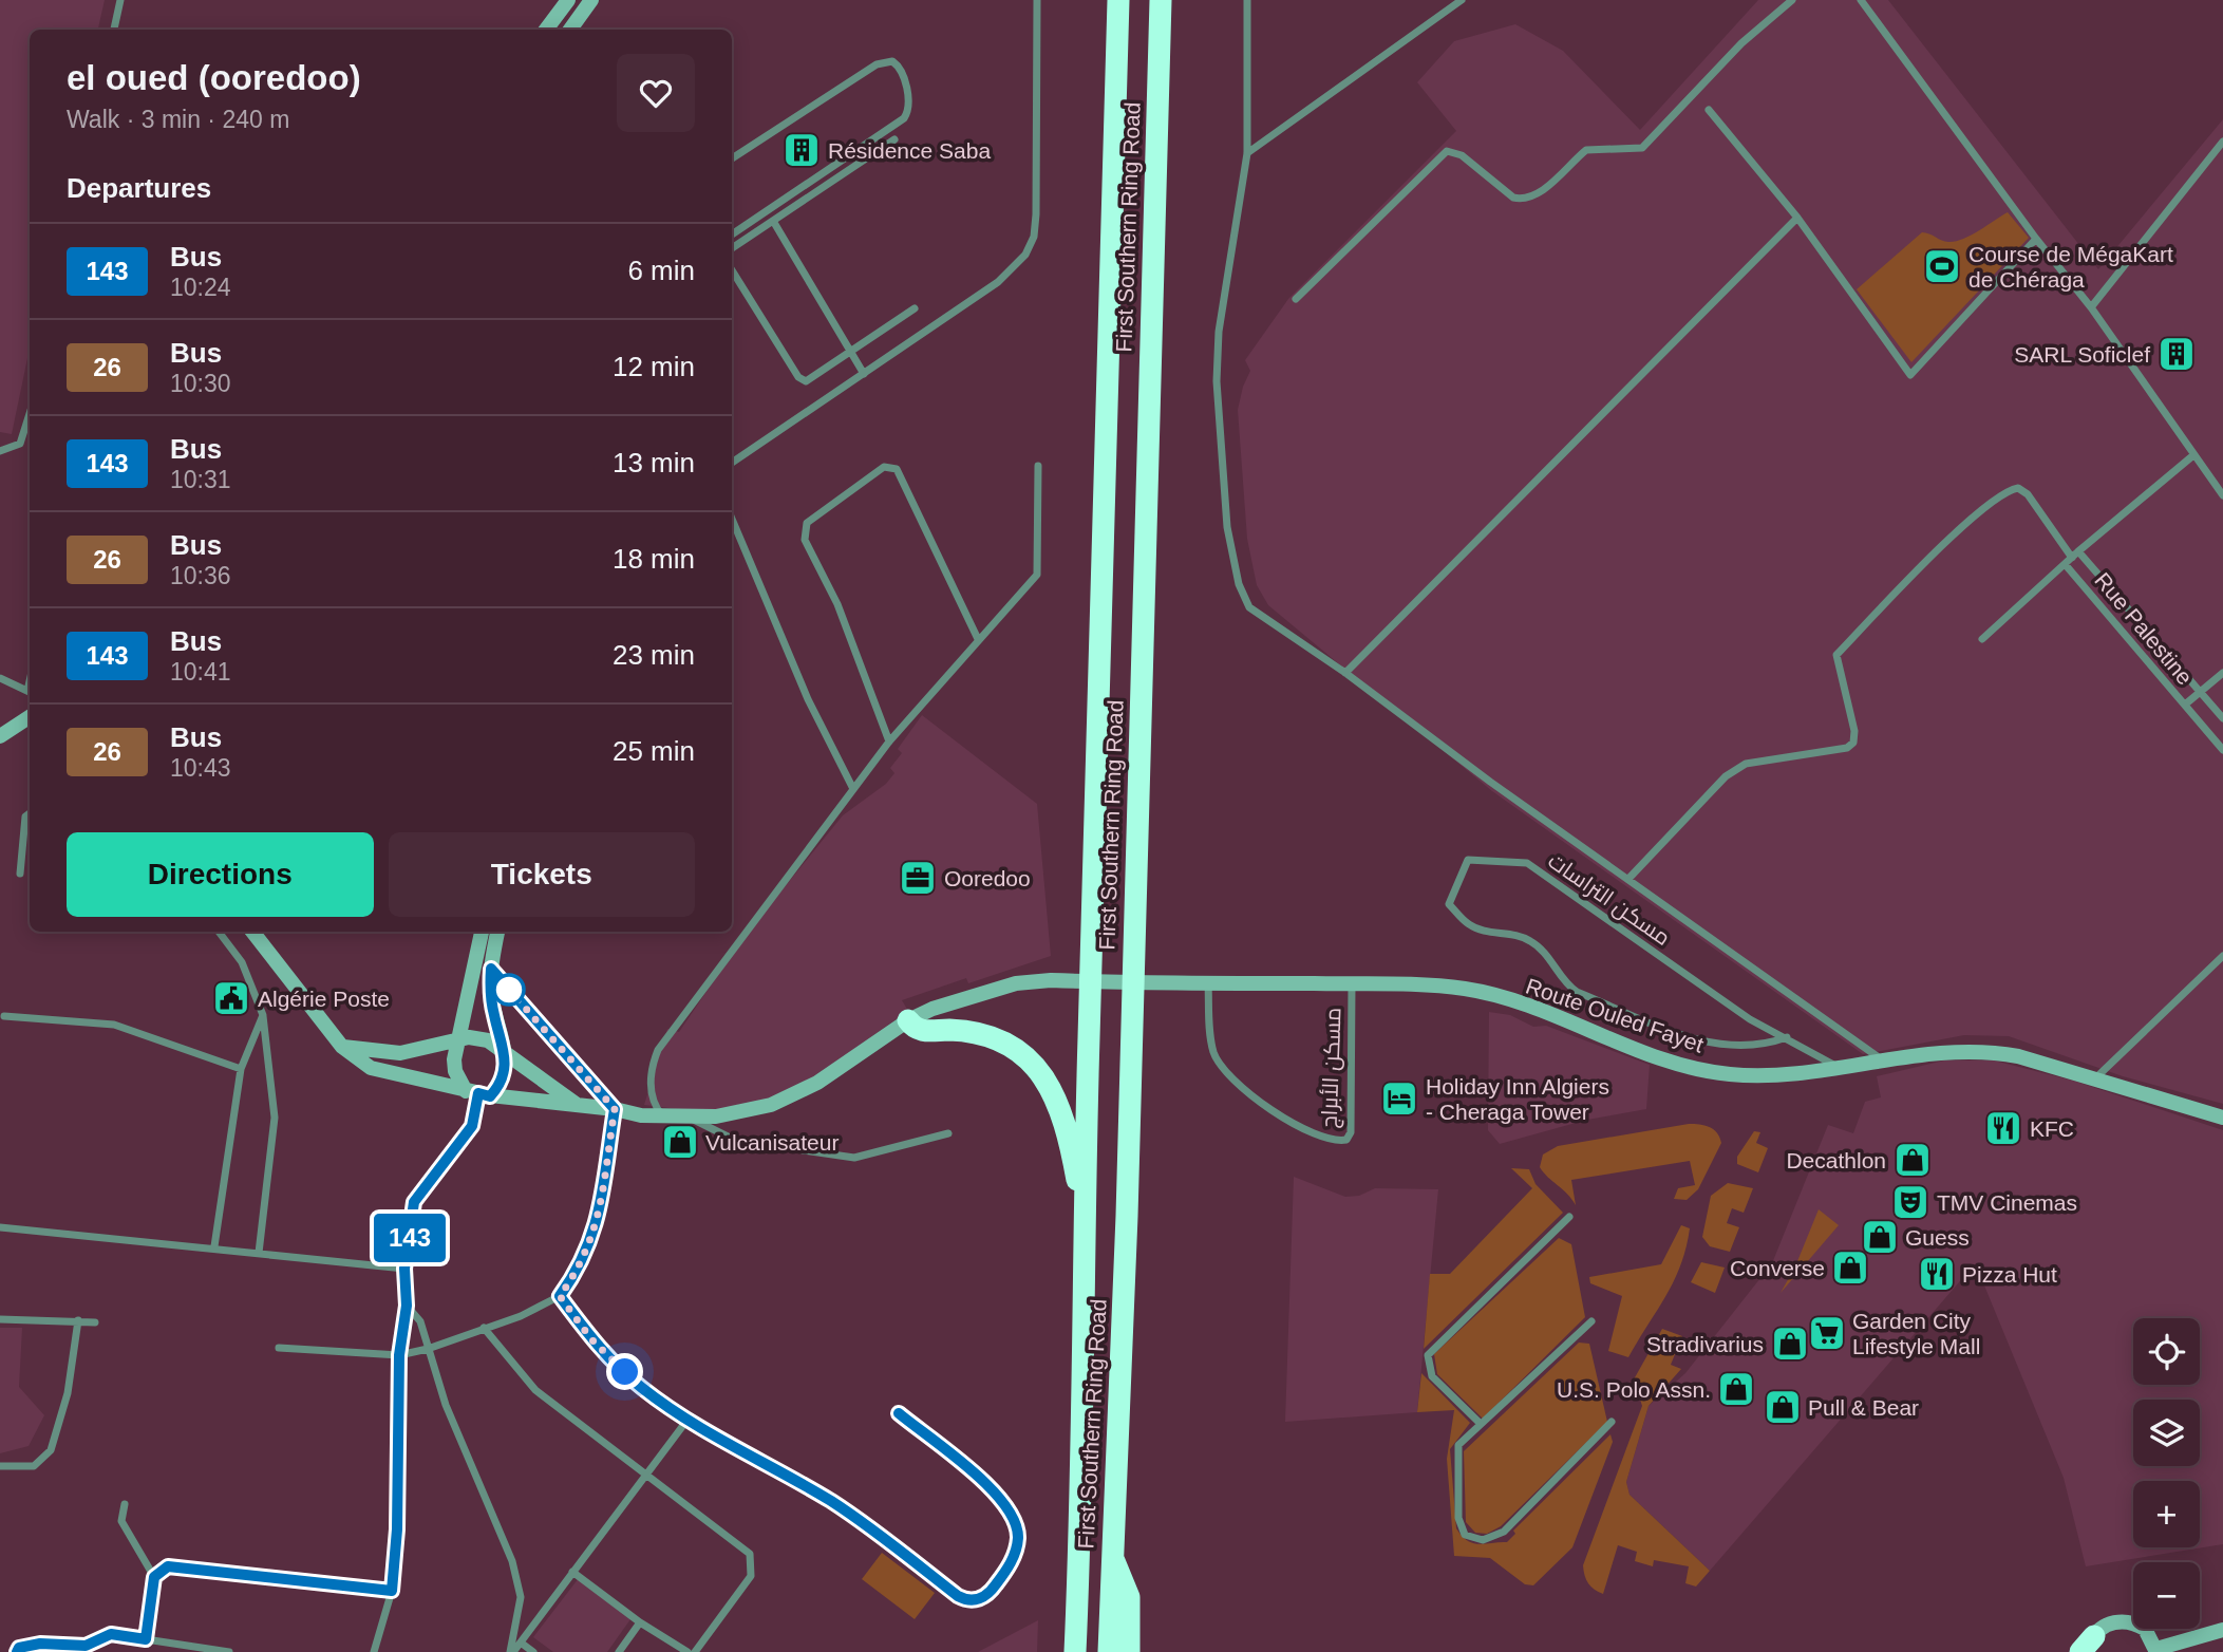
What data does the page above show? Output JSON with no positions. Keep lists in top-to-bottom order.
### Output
{
  "streets": {
    "highway": ["First Southern Ring Road"],
    "main road": ["Route Ouled Fayet"],
    "street": ["Rue Palestine", "مسكن التراسات", "مسكن الأبراج"]
  },
  "crossings": [
    ["مسكن التراسات", "Route Ouled Fayet"],
    ["Route Ouled Fayet", "مسكن الأبراج"]
  ],
  "places": {
    "building": ["Résidence Saba", "SARL Soficlef"],
    "sports": ["Course de MégaKart de Chéraga"],
    "office": ["Ooredoo"],
    "public building": ["Algérie Poste"],
    "hotel": ["Holiday Inn Algiers - Cheraga Tower"],
    "restaurant": ["KFC", "Pizza Hut"],
    "shop": [
      "Vulcanisateur",
      "Decathlon",
      "Guess",
      "Converse",
      "Stradivarius",
      "U.S. Polo Assn.",
      "Pull & Bear"
    ],
    "theatre": ["TMV Cinemas"],
    "supermarket": ["Garden City Lifestyle Mall"]
  },
  "lines": ["bus line 143"],
  "page": {
    "on_map": "143",
    "heading": [
      ["el oued (ooredoo)", "Walk · 3 min · 240 m"],
      "Departures"
    ],
    "list": [
      {
        "mark": "143",
        "name": "Bus",
        "note": "10:24",
        "value": "6 min"
      },
      {
        "mark": "26",
        "name": "Bus",
        "note": "10:30",
        "value": "12 min"
      },
      {
        "mark": "143",
        "name": "Bus",
        "note": "10:31",
        "value": "13 min"
      },
      {
        "mark": "26",
        "name": "Bus",
        "note": "10:36",
        "value": "18 min"
      },
      {
        "mark": "143",
        "name": "Bus",
        "note": "10:41",
        "value": "23 min"
      },
      {
        "mark": "26",
        "name": "Bus",
        "note": "10:43",
        "value": "25 min"
      }
    ],
    "buttons": ["Directions", "Tickets"],
    "map_buttons": ["+", "−"]
  }
}
